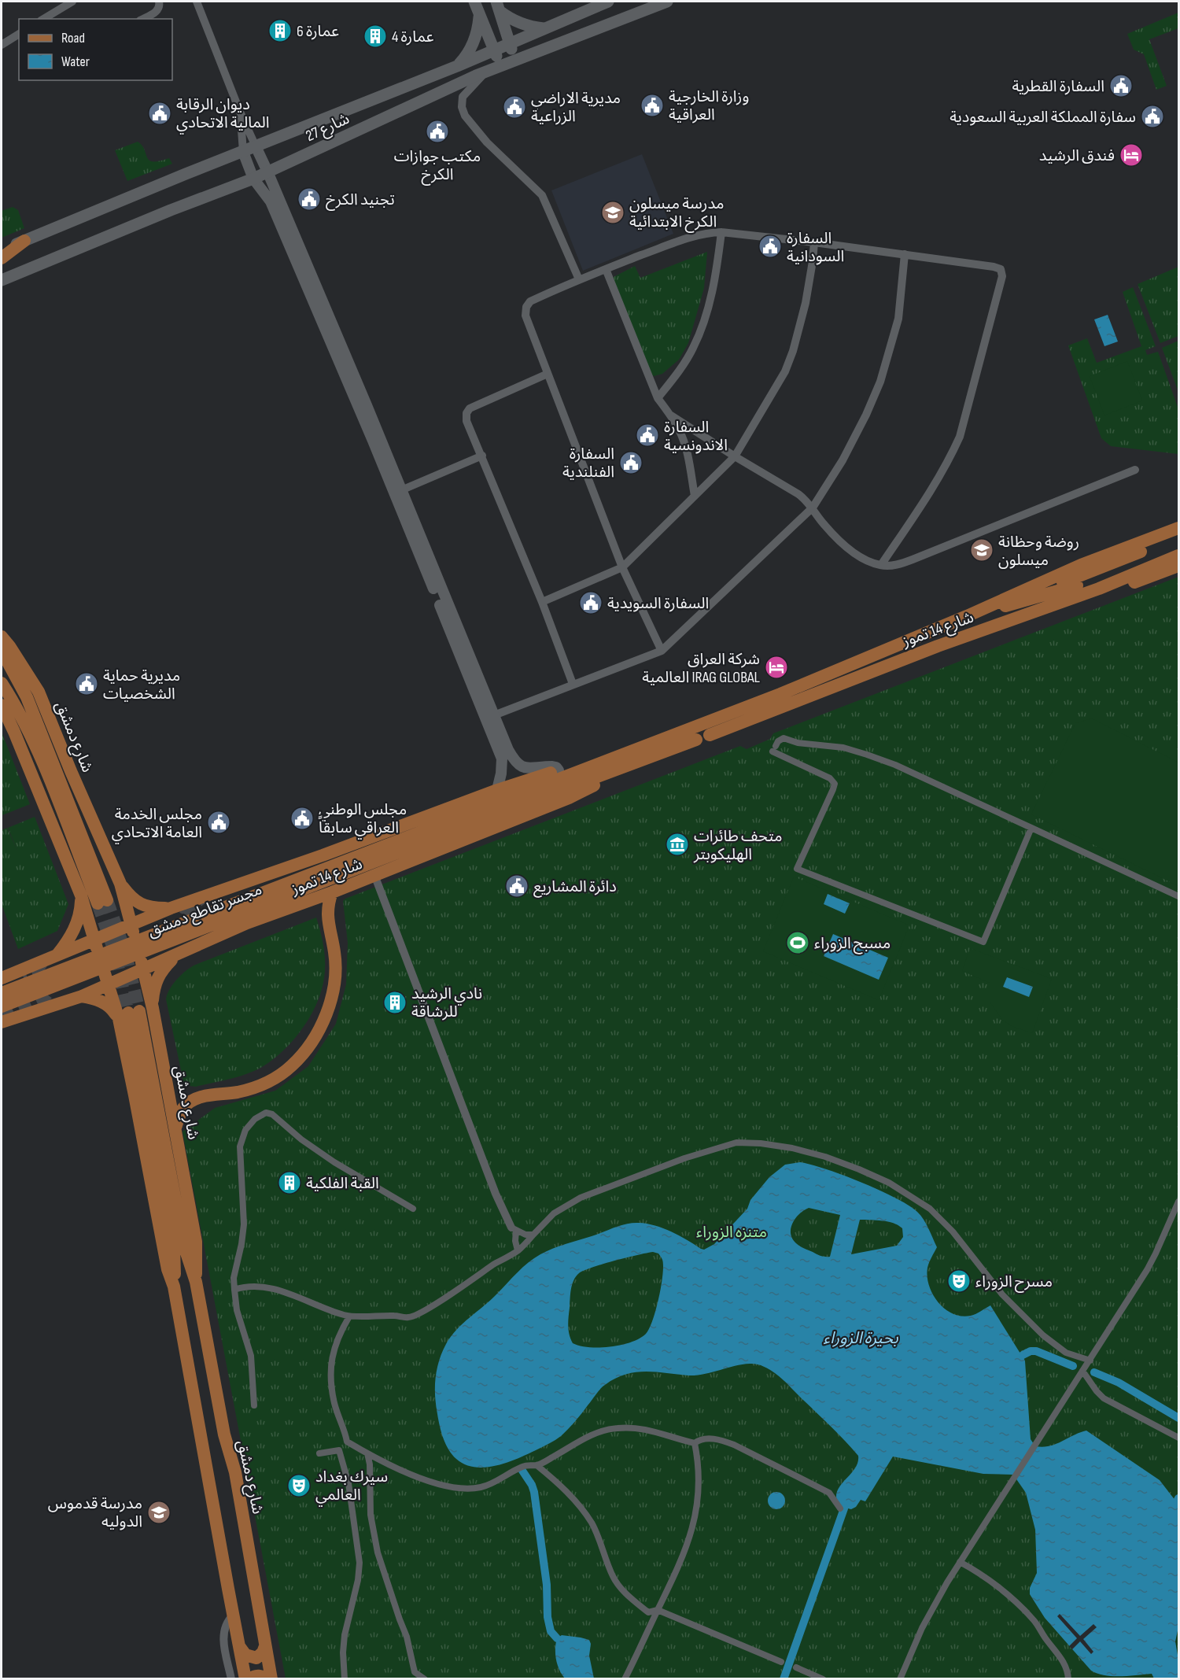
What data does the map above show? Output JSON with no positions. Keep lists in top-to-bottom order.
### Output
{
  "streets": {
    "main road": [
      "شارع 27",
      "شارع 14 تموز",
      "شارع دمشق",
      "مجسر تقاطع دمشق"
    ]
  },
  "crossings": [
    ["شارع 14 تموز", "شارع دمشق"],
    ["شارع 14 تموز", "مجسر تقاطع دمشق"]
  ],
  "water": ["بحيرة الزوراء"],
  "parks": ["متنزه الزوراء"],
  "places": {
    "building": [
      "عمارة 6",
      "عمارة 4",
      "نادي الرشيد للرشاقة",
      "القبة الفلكية"
    ],
    "public building": [
      "السفارة القطرية",
      "وزارة الخارجية العراقية",
      "مديرية الاراضي الزراعية",
      "ديوان الرقابة المالية الاتحادي",
      "سفارة المملكة العربية السعودية",
      "مكتب جوازات الكرخ",
      "تجنيد الكرخ",
      "السفارة السودانية",
      "السفارة الاندونسية",
      "السفارة الفنلندية",
      "السفارة السويدية",
      "مديرية حماية الشخصيات",
      "مجلس الوطني العراقي سابقاً",
      "مجلس الخدمة العامة الاتحادي",
      "دائرة المشاريع"
    ],
    "hotel": ["فندق الرشيد", "شركة العراق العالمية IRAG GLOBAL"],
    "school or university": ["مدرسة ميسلون الكرخ الابتدائية", "روضة وحظانة ميسلون", "مدرسة قدموس الدوليه"],
    "museum": ["متحف طائرات الهليكوبتر"],
    "sports": ["مسبح الزوراء"],
    "theatre": ["مسرح الزوراء", "سيرك بغداد العالمي"]
  },
  "legend": ["Road", "Water"]
}
